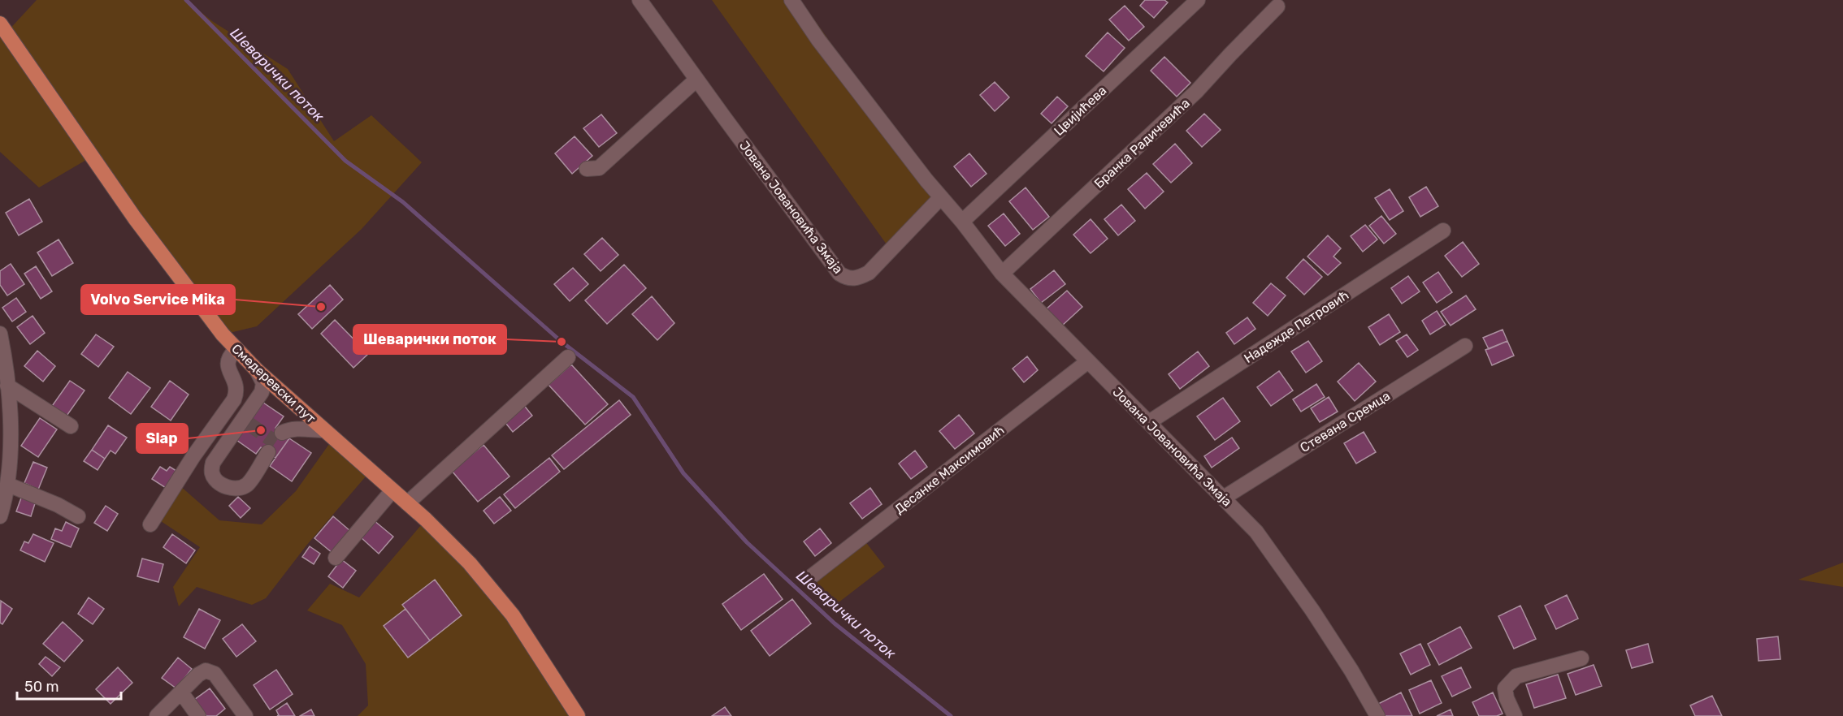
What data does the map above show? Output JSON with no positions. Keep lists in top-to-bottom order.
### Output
{
  "streets": {
    "main road": ["Смедеревски пут"],
    "street": [
      "Цвијићева",
      "Бранка Радичевића",
      "Јована Јовановића Змаја",
      "Надежде Петровић",
      "Стевана Сремца",
      "Десанке Максимовић"
    ]
  },
  "crossings": [
    ["Цвијићева", "Јована Јовановића Змаја"],
    ["Бранка Радичевића", "Јована Јовановића Змаја"],
    ["Јована Јовановића Змаја", "Надежде Петровић"],
    ["Јована Јовановића Змаја", "Стевана Сремца"],
    ["Јована Јовановића Змаја", "Десанке Максимовић"]
  ],
  "water": ["Шеварички поток"],
  "places": ["Volvo Service Mika", "Шеварички поток", "Slap"],
  "scale_bar": "50 m"
}
